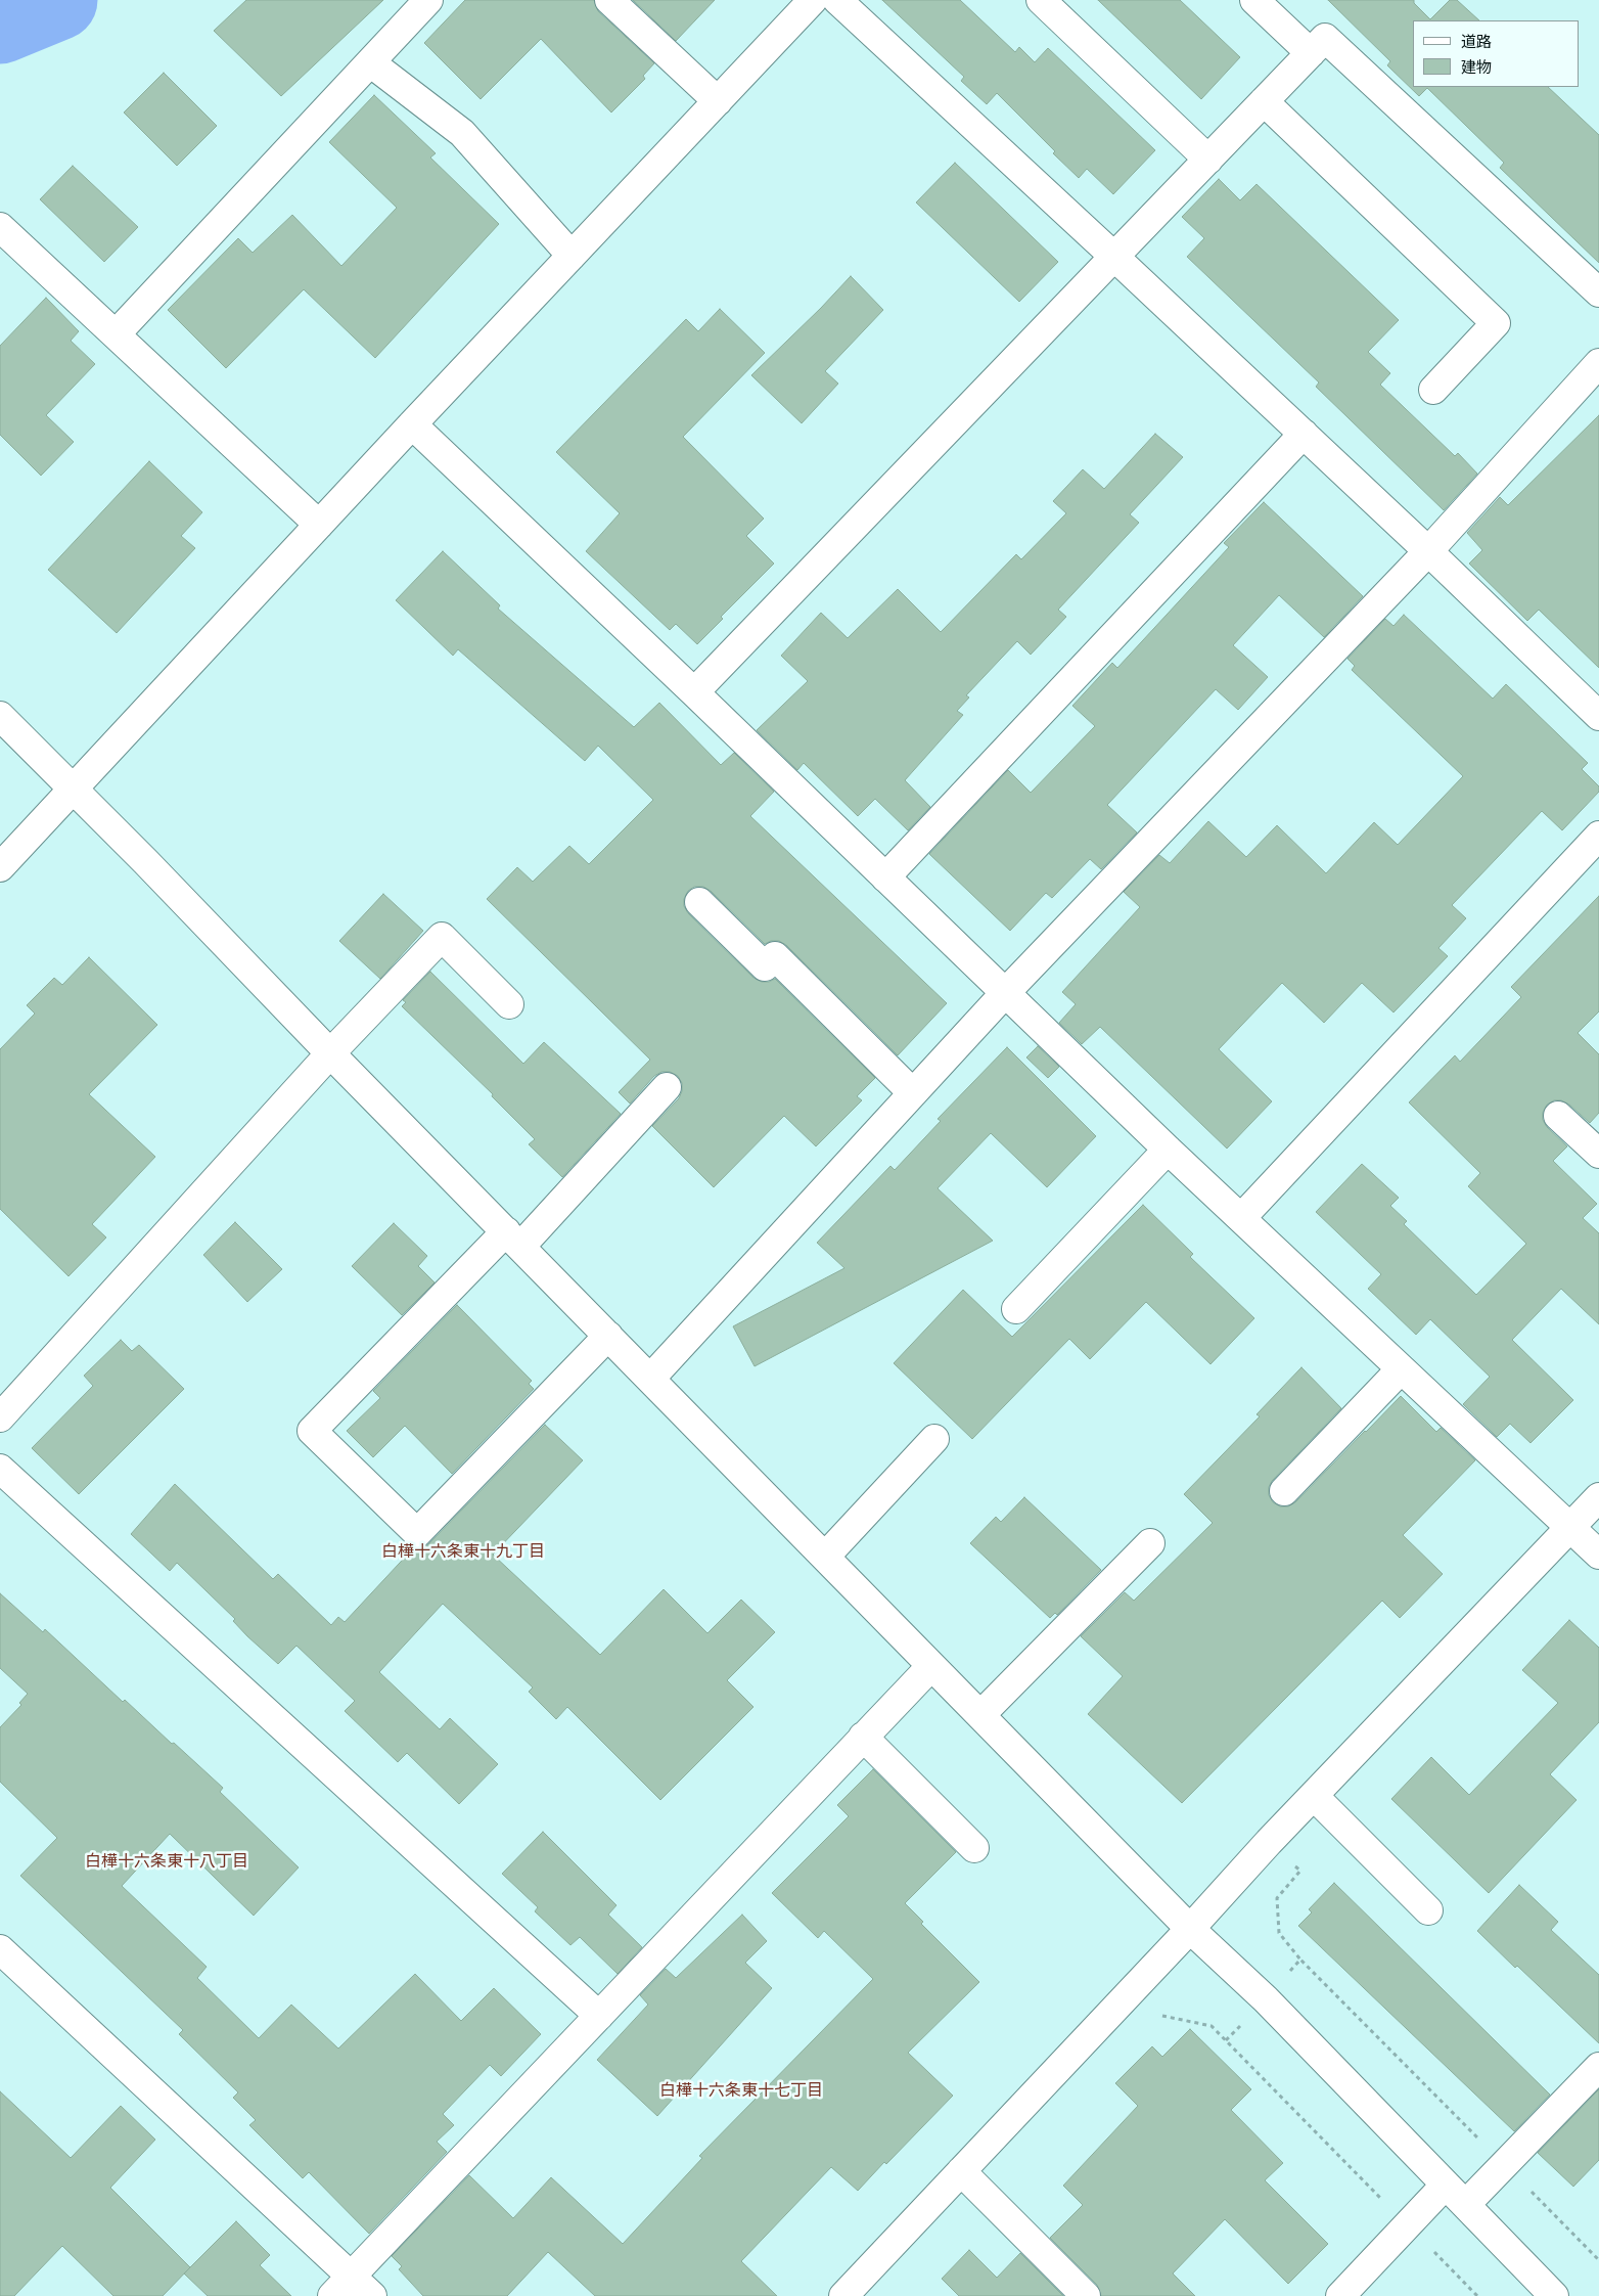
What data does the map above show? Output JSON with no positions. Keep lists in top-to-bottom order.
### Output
{
  "districts": ["白樺十六条東十九丁目", "白樺十六条東十八丁目", "白樺十六条東十七丁目"],
  "legend": ["道路", "建物"]
}
